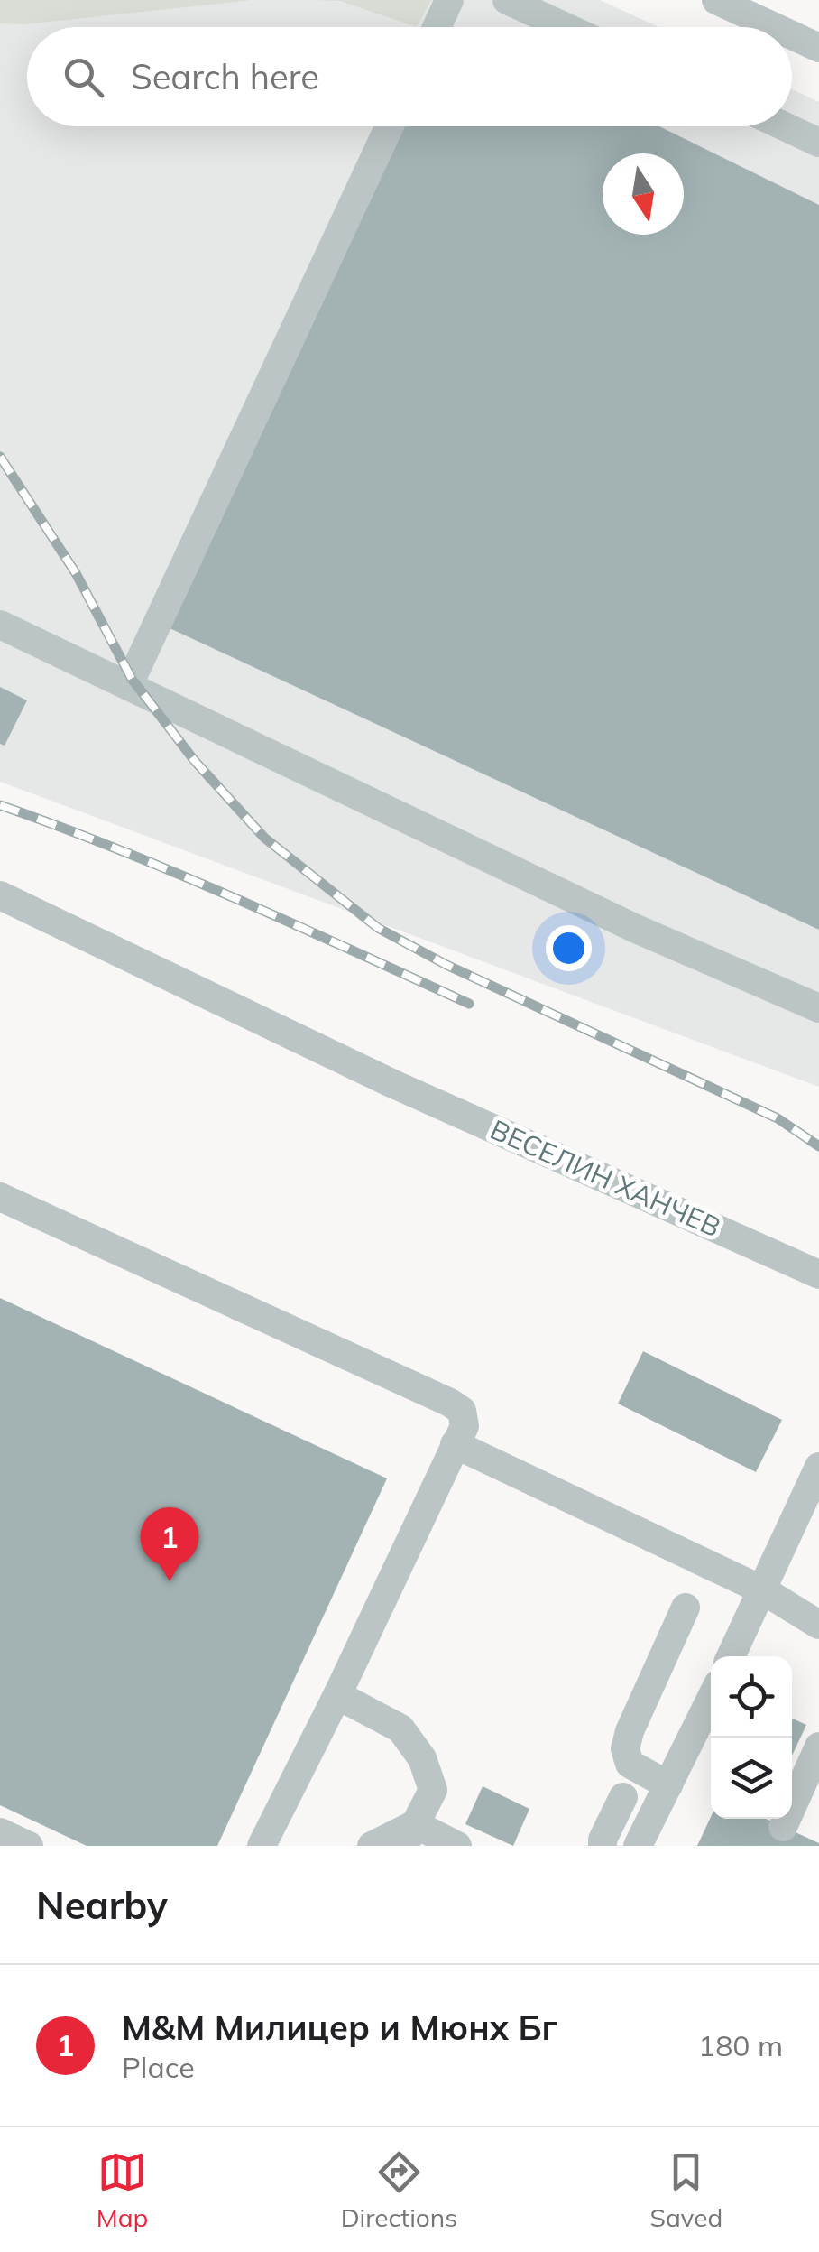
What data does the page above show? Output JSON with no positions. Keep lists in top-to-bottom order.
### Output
{
  "streets": {
    "street": ["ВЕСЕЛИН ХАНЧЕВ"]
  },
  "north": "bottom",
  "page": {
    "search": "Search here",
    "pins": "1",
    "heading": "Nearby",
    "list": [
      {
        "mark": "1",
        "name": "М&M Mилицер и Мюнх Бг",
        "note": "Place",
        "value": "180 m"
      }
    ],
    "nav": ["Map", "Directions", "Saved"]
  }
}
